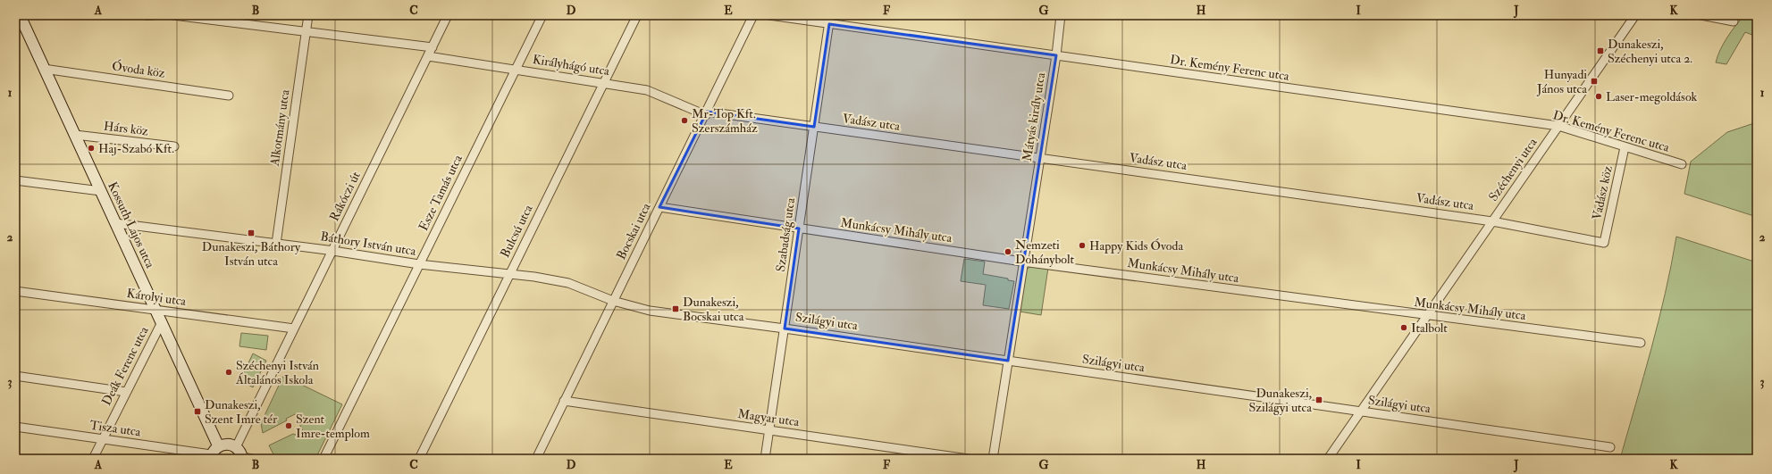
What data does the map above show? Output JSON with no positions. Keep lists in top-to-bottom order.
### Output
{
  "streets": {
    "street": [
      "Királyhágó utca",
      "Dr. Kemény Ferenc utca",
      "Óvoda köz",
      "Mátyás király utca",
      "Vadász utca",
      "Alkotmány utca",
      "Hárs köz",
      "Széchenyi utca",
      "Esze Tamás utca",
      "Vadász köz",
      "Rákóczi út",
      "Kossuth Lajos utca",
      "Munkácsy Mihály utca",
      "Bulcsú utca",
      "Bocskai utca",
      "Szabadság utca",
      "Báthory István utca",
      "Károlyi utca",
      "Szilágyi utca",
      "Deák Ferenc utca",
      "Magyar utca",
      "Tisza utca"
    ]
  },
  "crossings": [
    ["Királyhágó utca", "Vadász utca"],
    ["Királyhágó utca", "Esze Tamás utca"],
    ["Királyhágó utca", "Rákóczi út"],
    ["Királyhágó utca", "Bulcsú utca"],
    ["Királyhágó utca", "Bocskai utca"],
    ["Dr. Kemény Ferenc utca", "Mátyás király utca"],
    ["Dr. Kemény Ferenc utca", "Széchenyi utca"],
    ["Dr. Kemény Ferenc utca", "Vadász köz"],
    ["Dr. Kemény Ferenc utca", "Szabadság utca"],
    ["Óvoda köz", "Kossuth Lajos utca"],
    ["Mátyás király utca", "Vadász utca"],
    ["Mátyás király utca", "Munkácsy Mihály utca"],
    ["Mátyás király utca", "Szilágyi utca"],
    ["Vadász utca", "Széchenyi utca"],
    ["Vadász utca", "Vadász köz"],
    ["Vadász utca", "Bocskai utca"],
    ["Vadász utca", "Szabadság utca"],
    ["Alkotmány utca", "Báthory István utca"],
    ["Hárs köz", "Kossuth Lajos utca"],
    ["Széchenyi utca", "Munkácsy Mihály utca"],
    ["Széchenyi utca", "Szilágyi utca"],
    ["Esze Tamás utca", "Báthory István utca"],
    ["Rákóczi út", "Báthory István utca"],
    ["Rákóczi út", "Károlyi utca"],
    ["Kossuth Lajos utca", "Báthory István utca"],
    ["Kossuth Lajos utca", "Károlyi utca"],
    ["Kossuth Lajos utca", "Deák Ferenc utca"],
    ["Munkácsy Mihály utca", "Bocskai utca"],
    ["Munkácsy Mihály utca", "Szabadság utca"],
    ["Bulcsú utca", "Báthory István utca"],
    ["Bocskai utca", "Báthory István utca"],
    ["Bocskai utca", "Szilágyi utca"],
    ["Bocskai utca", "Magyar utca"],
    ["Szabadság utca", "Szilágyi utca"],
    ["Szabadság utca", "Magyar utca"],
    ["Báthory István utca", "Szilágyi utca"],
    ["Deák Ferenc utca", "Tisza utca"]
  ],
  "places": {
    "transit": [
      "Dunakeszi, Széchenyi utca 2.",
      "Hunyadi János utca",
      "Dunakeszi, Báthory István utca",
      "Dunakeszi, Bocskai utca",
      "Dunakeszi, Szilágyi utca",
      "Dunakeszi, Szent Imre tér"
    ],
    "other": [
      "Laser-megoldások",
      "Mr-Top Kft. Szerszámház",
      "Haj-Szabó Kft.",
      "Happy Kids Óvoda",
      "Nemzeti Dohánybolt",
      "Italbolt",
      "Széchenyi István Általános Iskola",
      "Szent Imre-templom"
    ]
  },
  "grid": {
    "columns": [
      "A",
      "B",
      "C",
      "D",
      "E",
      "F",
      "G",
      "H",
      "I",
      "J",
      "K"
    ],
    "rows": ["1", "2", "3"]
  }
}
